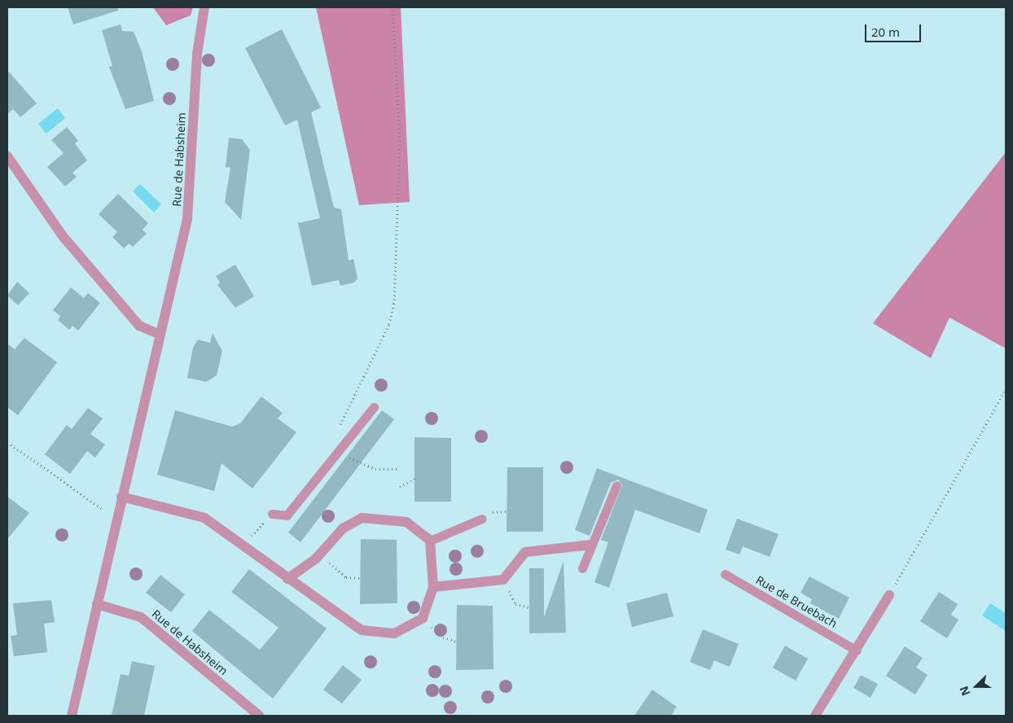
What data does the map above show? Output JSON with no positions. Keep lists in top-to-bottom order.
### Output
{
  "streets": {
    "street": ["Rue de Habsheim"],
    "lane": ["Rue de Bruebach"]
  },
  "scale_bar": "20 m",
  "north": "left"
}
